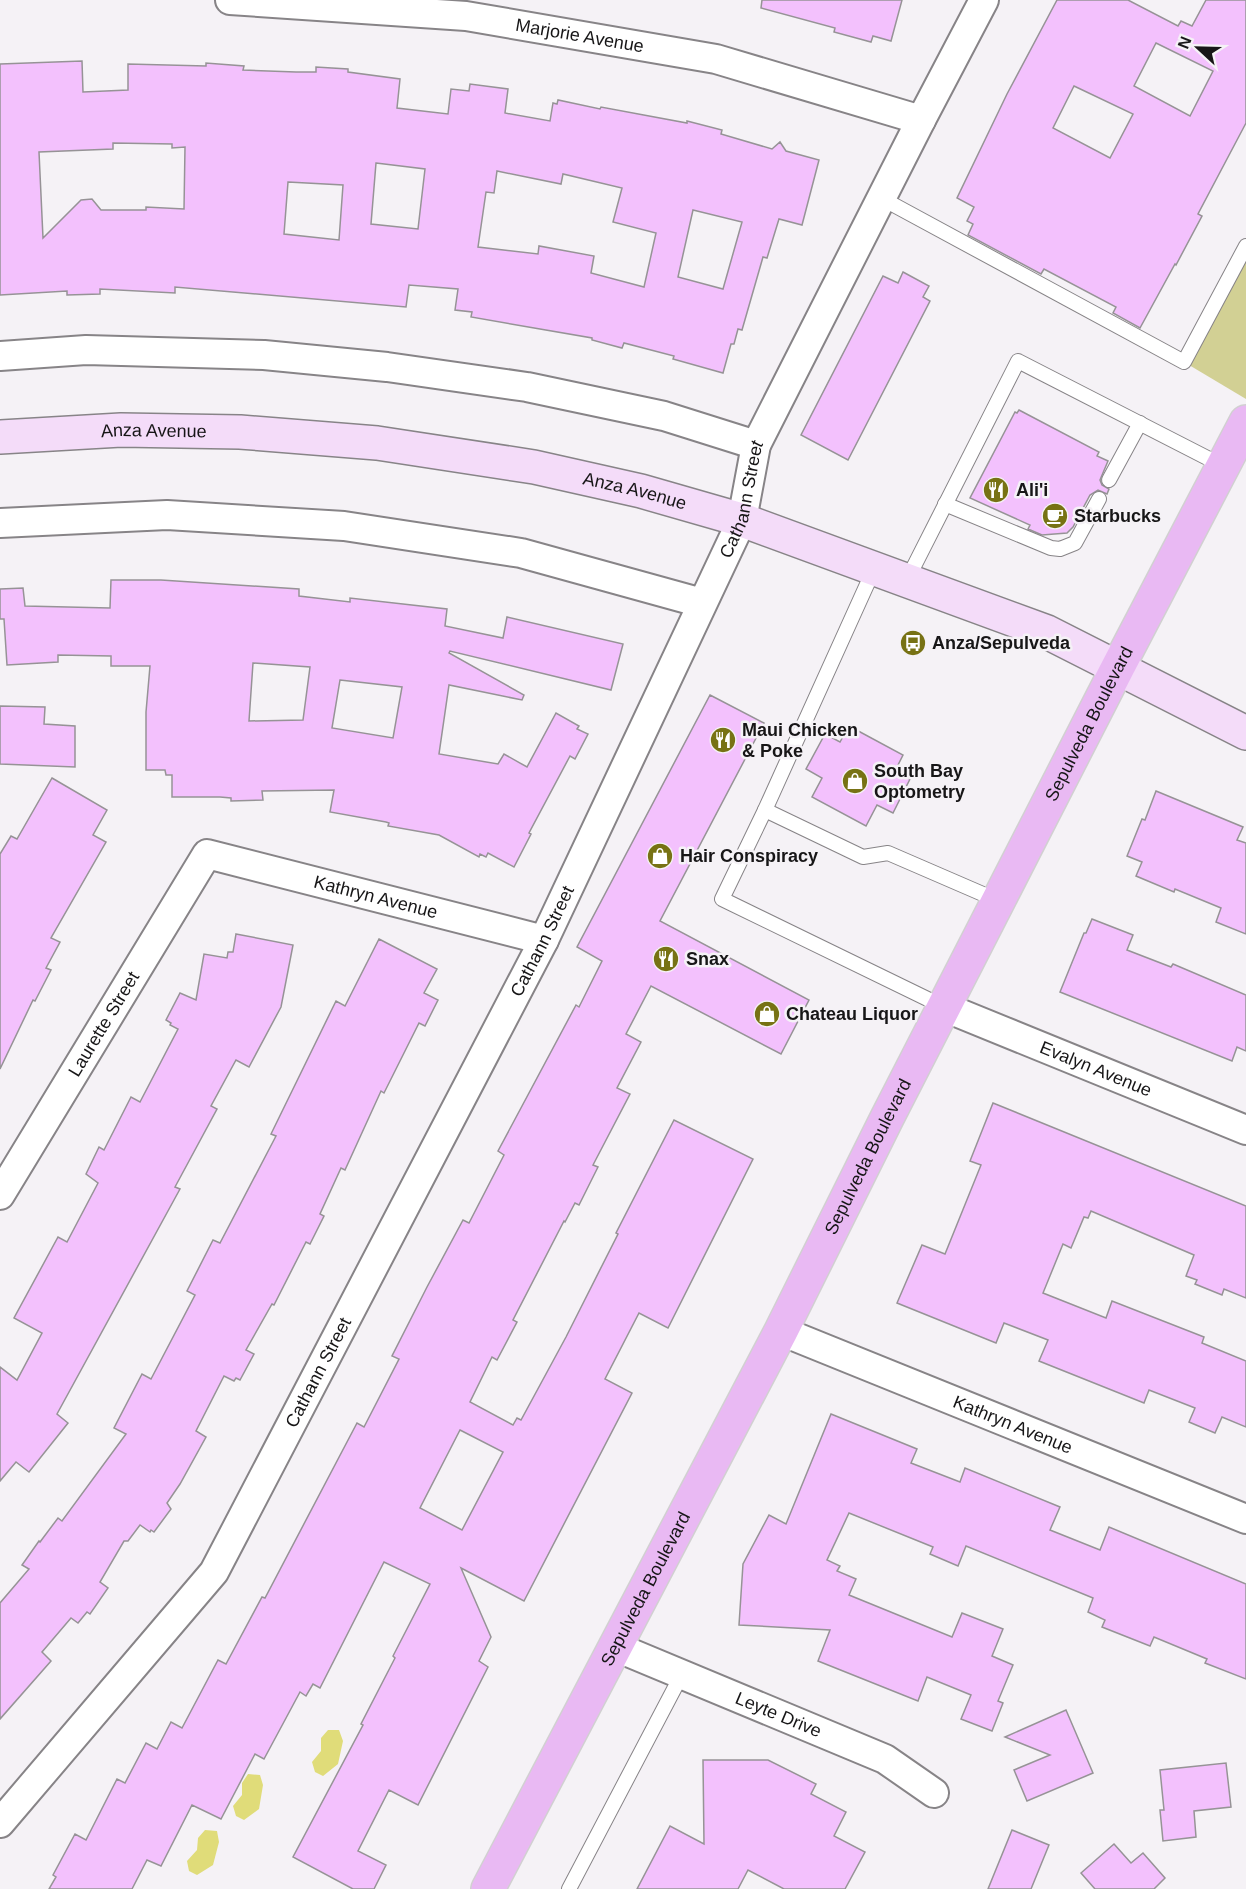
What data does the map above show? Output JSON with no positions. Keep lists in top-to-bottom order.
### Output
{
  "streets": {
    "main road": ["Anza Avenue", "Sepulveda Boulevard"],
    "street": [
      "Marjorie Avenue",
      "Cathann Street",
      "Kathryn Avenue",
      "Laurette Street",
      "Evalyn Avenue",
      "Leyte Drive"
    ]
  },
  "crossings": [
    ["Marjorie Avenue", "Cathann Street"],
    ["Anza Avenue", "Cathann Street"],
    ["Anza Avenue", "Sepulveda Boulevard"],
    ["Cathann Street", "Kathryn Avenue"],
    ["Sepulveda Boulevard", "Kathryn Avenue"],
    ["Sepulveda Boulevard", "Evalyn Avenue"],
    ["Sepulveda Boulevard", "Leyte Drive"],
    ["Kathryn Avenue", "Laurette Street"]
  ],
  "places": {
    "restaurant": ["Ali'i", "Maui Chicken & Poke", "Snax"],
    "cafe": ["Starbucks"],
    "bus stop": ["Anza/Sepulveda"],
    "shop": ["South Bay Optometry", "Hair Conspiracy", "Chateau Liquor"]
  },
  "north": "left"
}
